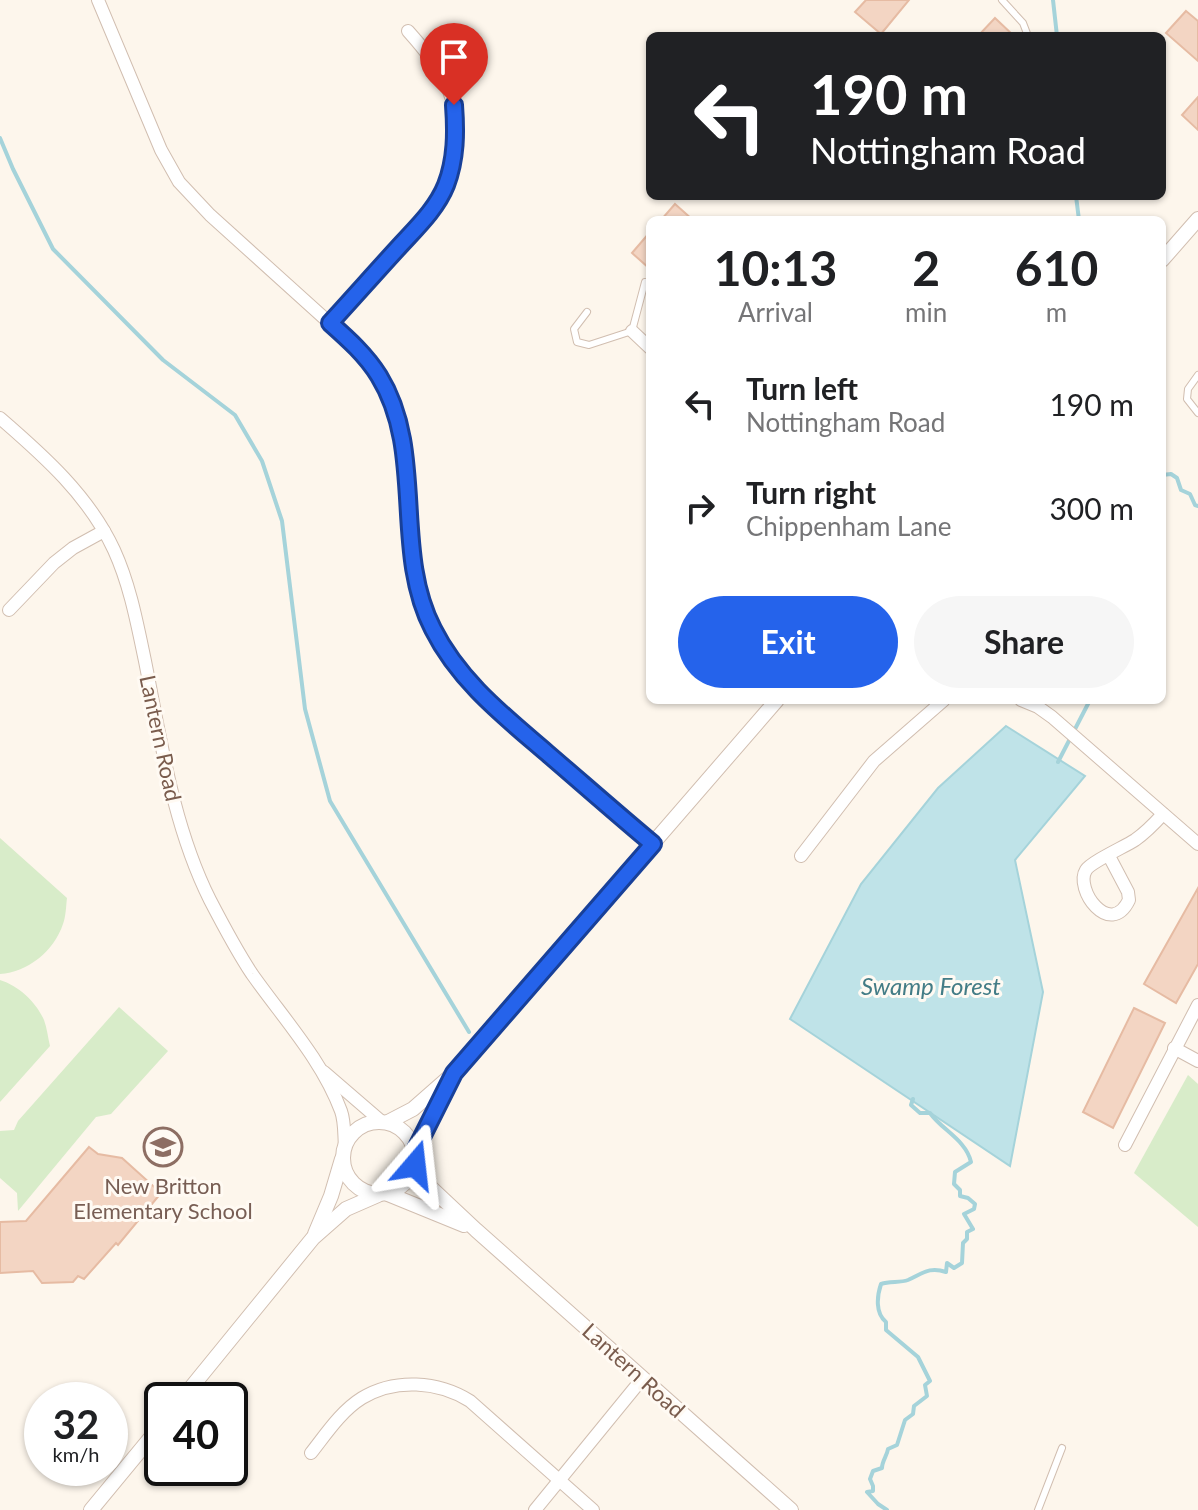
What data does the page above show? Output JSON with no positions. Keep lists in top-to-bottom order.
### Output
{
  "streets": {
    "street": ["Lantern Road"]
  },
  "water": ["Swamp Forest"],
  "places": {
    "school or university": ["New Britton Elementary School"]
  },
  "page": {
    "turn": ["190 m", "Nottingham Road"],
    "eta": [
      "10:13",
      "Arrival",
      "2",
      "min",
      "610",
      "m"
    ],
    "list": [
      {
        "name": "Turn left",
        "note": "Nottingham Road",
        "value": "190 m"
      },
      {
        "name": "Turn right",
        "note": "Chippenham Lane",
        "value": "300 m"
      }
    ],
    "buttons": ["Exit", "Share"],
    "speed": "32 km/h",
    "limit": "40"
  }
}
